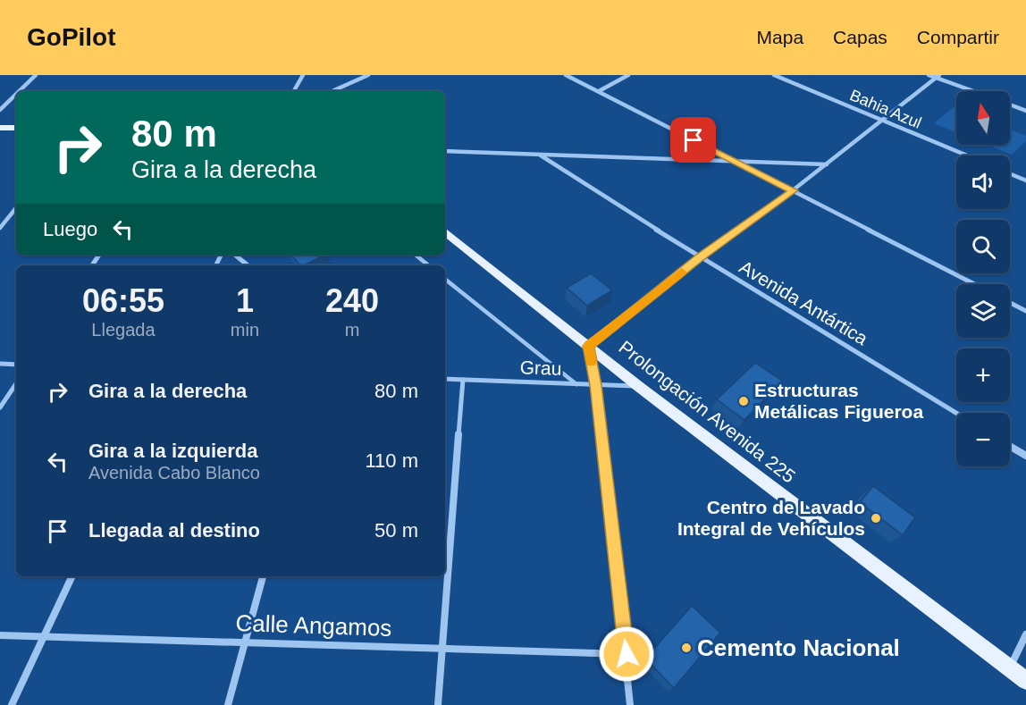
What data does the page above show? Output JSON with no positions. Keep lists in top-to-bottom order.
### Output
{
  "streets": {
    "main road": ["Prolongación Avenida 225"],
    "street": [
      "Bahia Azul",
      "Avenida Antártica",
      "Grau",
      "Calle Angamos"
    ]
  },
  "crossings": [
    ["Grau", "Prolongación Avenida 225"]
  ],
  "places": ["Estructuras Metálicas Figueroa", "Centro de Lavado Integral de Vehículos", "Cemento Nacional"],
  "north": "top",
  "page": {
    "header": "GoPilot",
    "nav": ["Mapa", "Capas", "Compartir"],
    "map_buttons": ["+", "−"],
    "turn": ["80 m", "Gira a la derecha"],
    "then": "Luego",
    "eta": [
      "06:55",
      "Llegada",
      "1",
      "min",
      "240",
      "m"
    ],
    "list": [
      {
        "name": "Gira a la derecha",
        "value": "80 m"
      },
      {
        "name": "Gira a la izquierda",
        "note": "Avenida Cabo Blanco",
        "value": "110 m"
      },
      {
        "name": "Llegada al destino",
        "value": "50 m"
      }
    ]
  }
}
